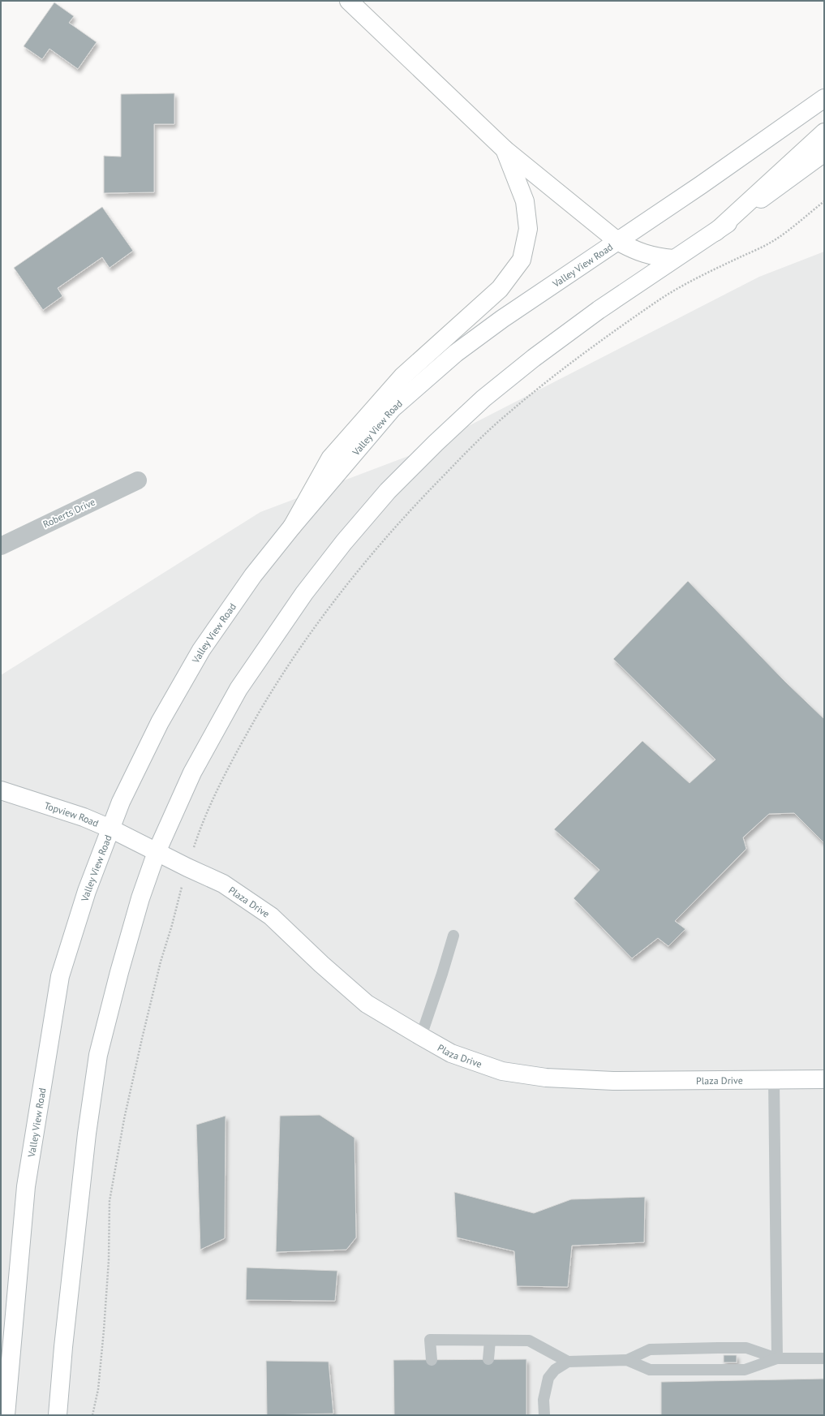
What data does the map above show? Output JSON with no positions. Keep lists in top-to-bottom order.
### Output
{
  "streets": {
    "main road": ["Valley View Road", "Topview Road", "Plaza Drive"],
    "street": ["Roberts Drive"]
  },
  "crossings": [
    ["Valley View Road", "Topview Road"],
    ["Topview Road", "Plaza Drive"]
  ]
}
